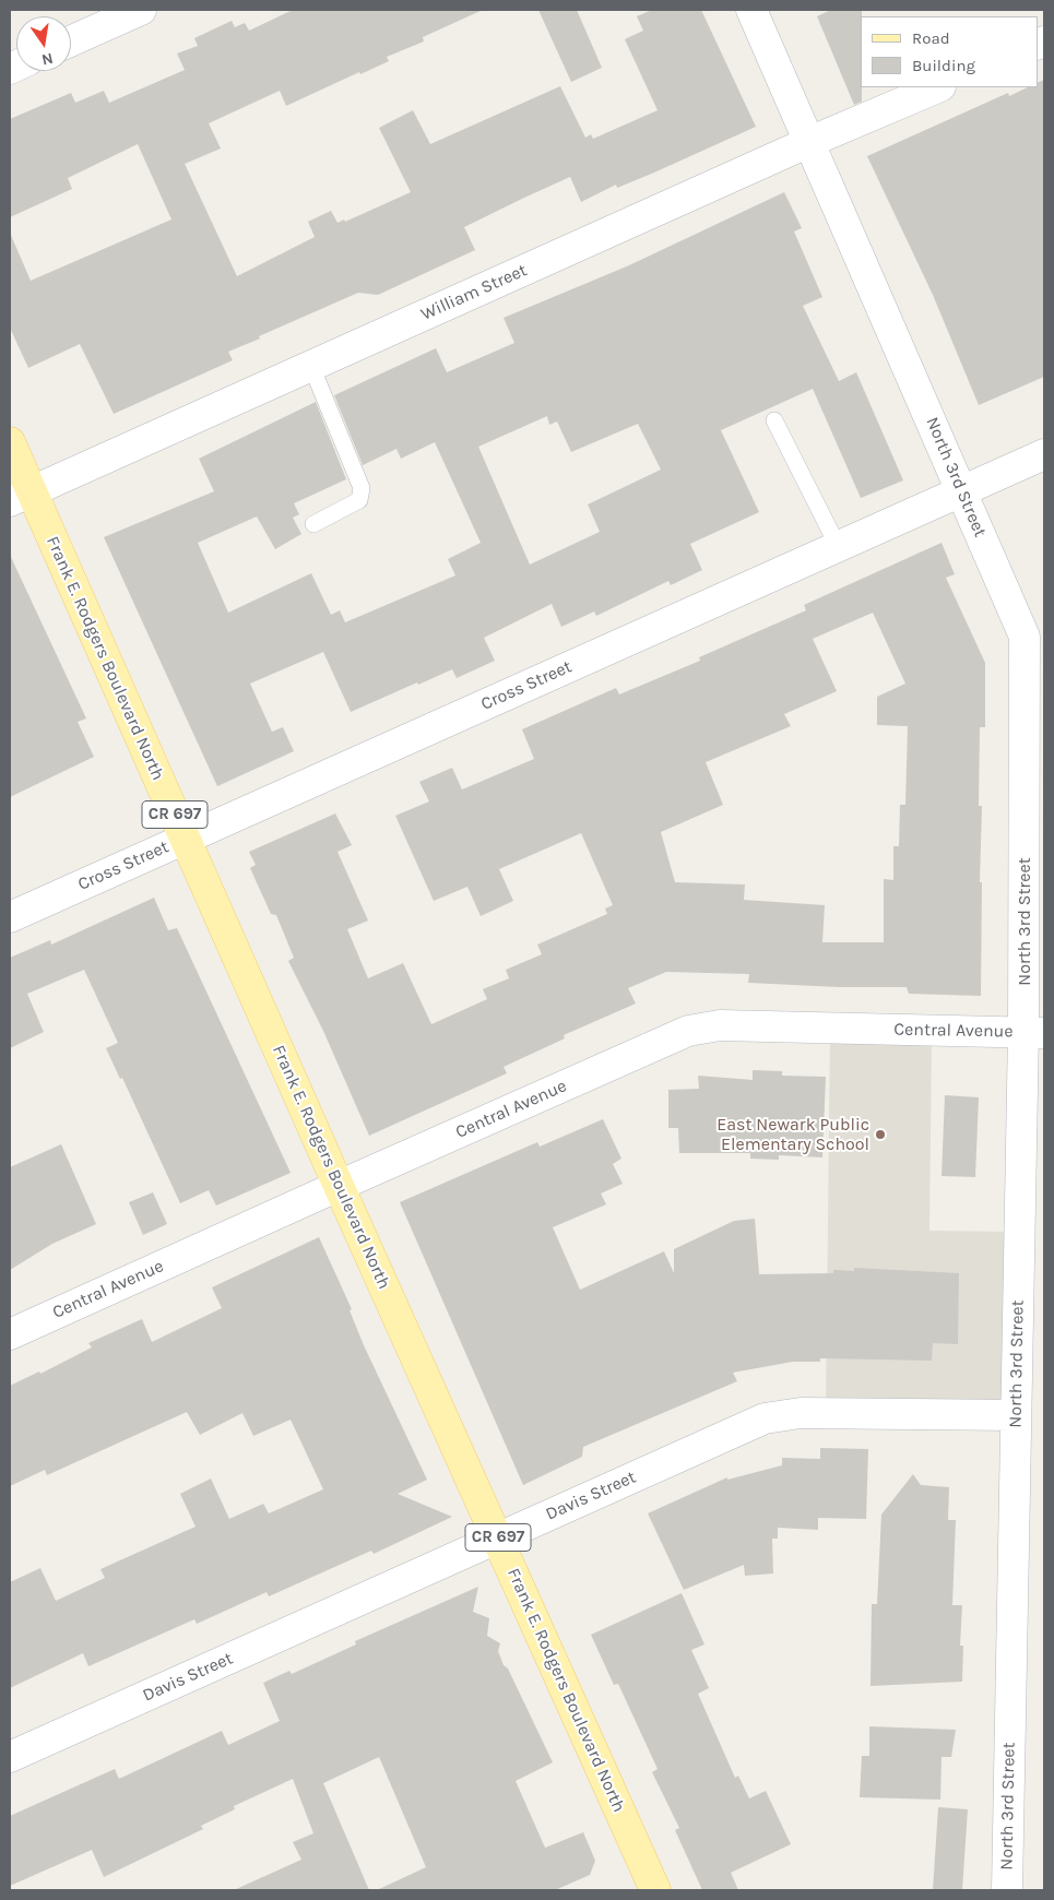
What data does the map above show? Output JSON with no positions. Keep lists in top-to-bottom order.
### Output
{
  "streets": {
    "main road": ["Frank E. Rodgers Boulevard North", "CR 697"],
    "street": [
      "William Street",
      "North 3rd Street",
      "Cross Street",
      "Central Avenue",
      "Davis Street"
    ]
  },
  "crossings": [
    ["William Street", "North 3rd Street"],
    ["William Street", "Frank E. Rodgers Boulevard North"],
    ["North 3rd Street", "Cross Street"],
    ["North 3rd Street", "Central Avenue"],
    ["North 3rd Street", "Davis Street"],
    ["Frank E. Rodgers Boulevard North", "Cross Street"],
    ["Frank E. Rodgers Boulevard North", "Central Avenue"],
    ["Frank E. Rodgers Boulevard North", "Davis Street"]
  ],
  "places": ["East Newark Public Elementary School"],
  "legend": ["Road", "Building"],
  "north": "bottom"
}
